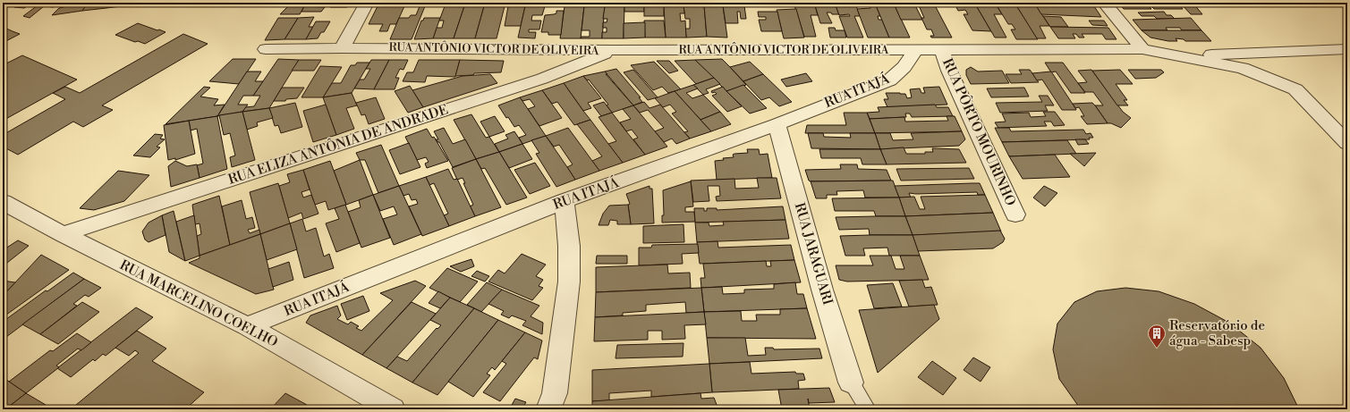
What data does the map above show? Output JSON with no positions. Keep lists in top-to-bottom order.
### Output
{
  "streets": {
    "street": [
      "RUA ANTÔNIO VICTOR DE OLIVEIRA",
      "RUA ITAJÁ",
      "RUA PÔRTO MOURINHO",
      "RUA ELIZA ANTÔNIA DE ANDRADE",
      "RUA JARAGUARI",
      "RUA MARCELINO COELHO"
    ]
  },
  "crossings": [
    ["RUA ANTÔNIO VICTOR DE OLIVEIRA", "RUA ITAJÁ"],
    ["RUA ANTÔNIO VICTOR DE OLIVEIRA", "RUA PÔRTO MOURINHO"],
    ["RUA ANTÔNIO VICTOR DE OLIVEIRA", "RUA ELIZA ANTÔNIA DE ANDRADE"],
    ["RUA ITAJÁ", "RUA JARAGUARI"],
    ["RUA ITAJÁ", "RUA MARCELINO COELHO"],
    ["RUA ELIZA ANTÔNIA DE ANDRADE", "RUA MARCELINO COELHO"]
  ],
  "places": {
    "building": ["Reservatório de água - Sabesp"]
  }
}
